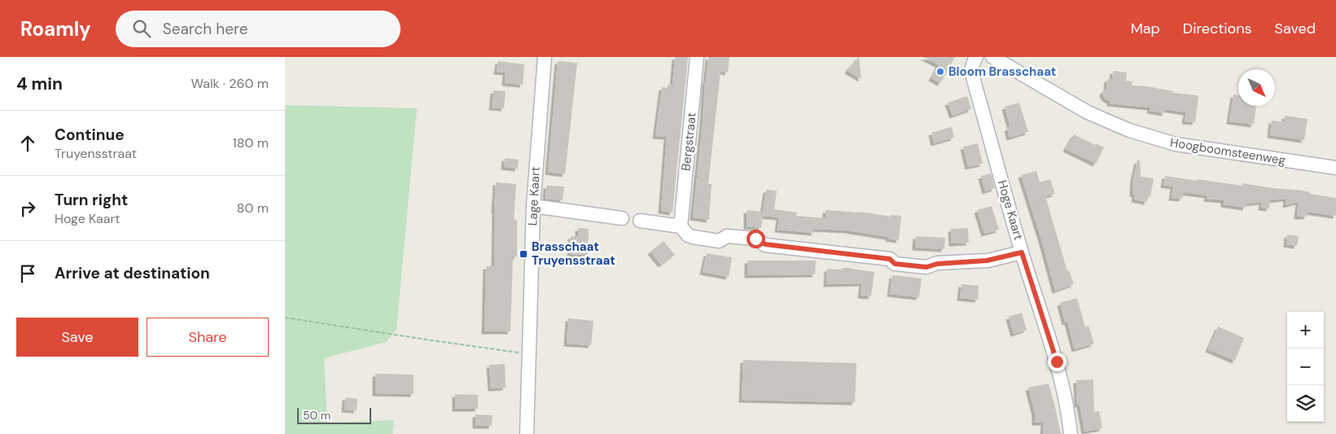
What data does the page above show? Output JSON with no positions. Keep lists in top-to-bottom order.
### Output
{
  "streets": {
    "street": [
      "Bergstraat",
      "Hoogboomsteenweg",
      "Lage Kaart",
      "Hoge Kaart"
    ]
  },
  "places": {
    "other": ["Bloom Brasschaat"],
    "transit": ["Brasschaat Truyensstraat"]
  },
  "scale_bar": "50 m",
  "north": "bottom right",
  "page": {
    "header": "Roamly",
    "search": "Search here",
    "nav": ["Map", "Directions", "Saved"],
    "heading": ["4 min", "Walk · 260 m"],
    "list": [
      ["Continue", "Truyensstraat", "180 m"],
      ["Turn right", "Hoge Kaart", "80 m"],
      "Arrive at destination"
    ],
    "buttons": ["Save", "Share"],
    "map_buttons": ["+", "−"],
    "scale": "50 m"
  }
}
